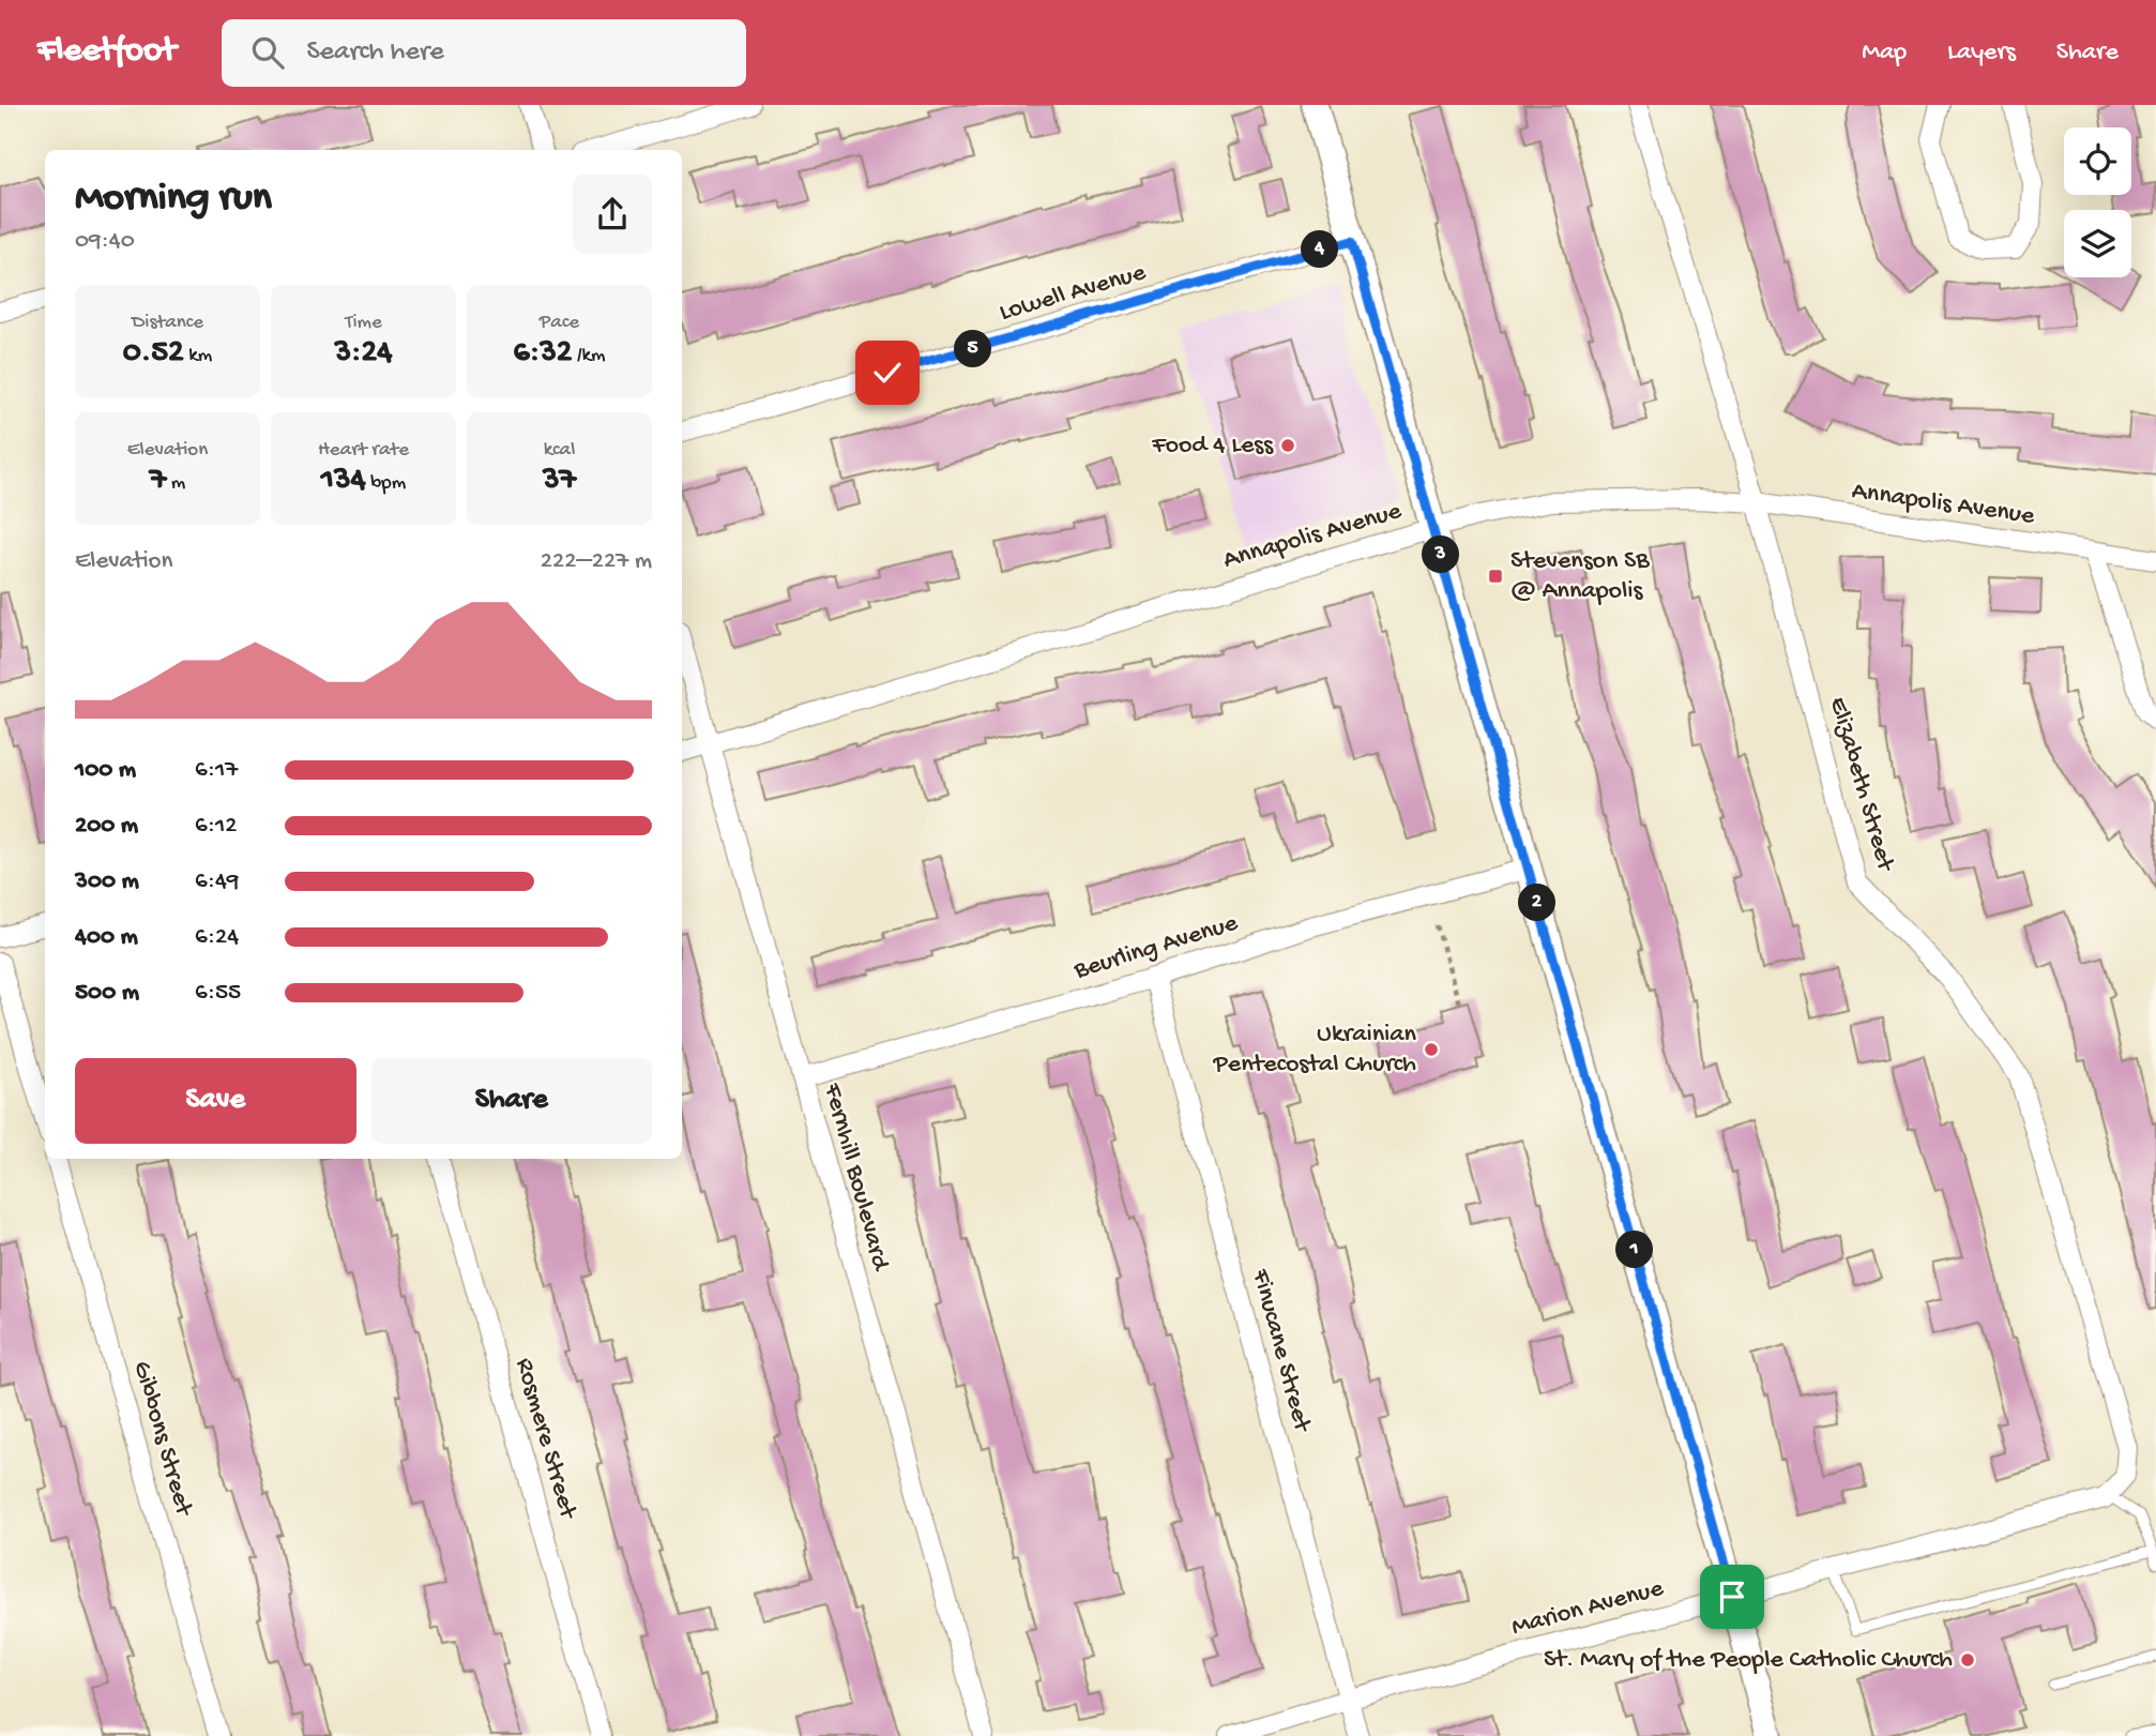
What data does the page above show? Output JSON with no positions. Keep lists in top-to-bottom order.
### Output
{
  "streets": {
    "street": [
      "Lowell Avenue",
      "Annapolis Avenue",
      "Elizabeth Street",
      "Beurling Avenue",
      "Fernhill Boulevard",
      "Finucane Street",
      "Gibbons Street",
      "Rosmere Street",
      "Marion Avenue"
    ]
  },
  "crossings": [
    ["Annapolis Avenue", "Elizabeth Street"],
    ["Annapolis Avenue", "Fernhill Boulevard"],
    ["Elizabeth Street", "Marion Avenue"],
    ["Beurling Avenue", "Fernhill Boulevard"],
    ["Beurling Avenue", "Finucane Street"],
    ["Finucane Street", "Marion Avenue"]
  ],
  "places": {
    "other": ["Food 4 Less", "Ukrainian Pentecostal Church", "St. Mary of the People Catholic Church"],
    "transit": ["Stevenson SB @ Annapolis"]
  },
  "page": {
    "header": "Fleetfoot",
    "search": "Search here",
    "nav": ["Map", "Layers", "Share"],
    "heading": ["Morning run", "09:40"],
    "pins": [
      "4",
      "5",
      "3",
      "2",
      "1"
    ],
    "stats": [
      ["Distance", "0.52 km"],
      ["Time", "3:24"],
      ["Pace", "6:32 /km"],
      ["Elevation", "7 m"],
      ["Heart rate", "134 bpm"],
      ["kcal", "37"]
    ],
    "chart": ["Elevation", "222–227 m"],
    "list": [
      {
        "name": "100 m",
        "note": "6:17"
      },
      {
        "name": "200 m",
        "note": "6:12"
      },
      {
        "name": "300 m",
        "note": "6:49"
      },
      {
        "name": "400 m",
        "note": "6:24"
      },
      {
        "name": "500 m",
        "note": "6:55"
      }
    ],
    "buttons": ["Save", "Share"]
  }
}
